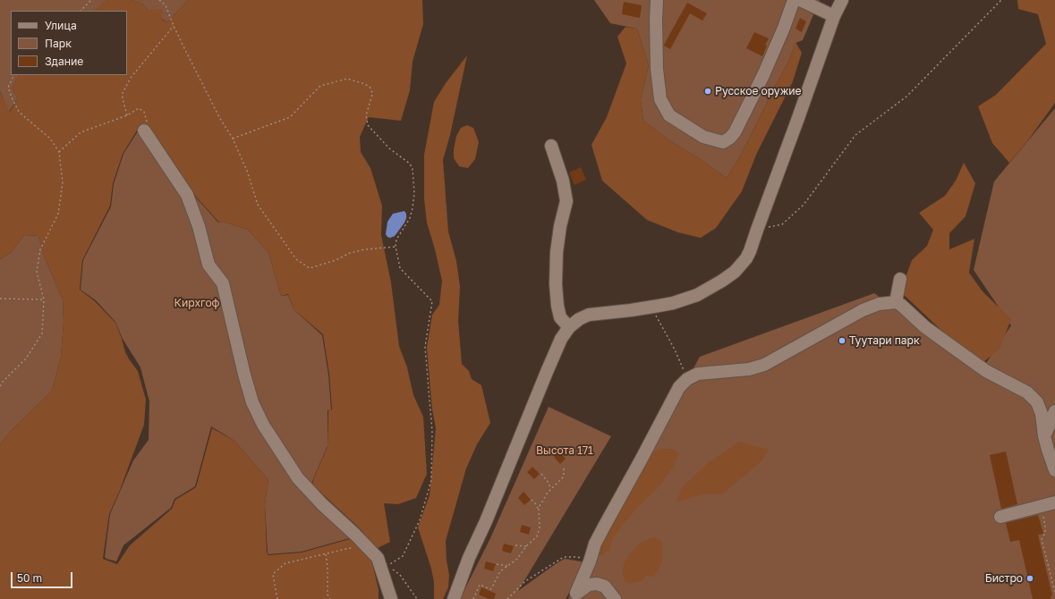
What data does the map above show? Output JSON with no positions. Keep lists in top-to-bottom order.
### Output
{
  "parks": ["Кирхгоф", "Высота 171"],
  "places": ["Русское оружие", "Туутари парк", "Бистро"],
  "legend": ["Улица", "Парк", "Здание"],
  "scale_bar": "50 m"
}
